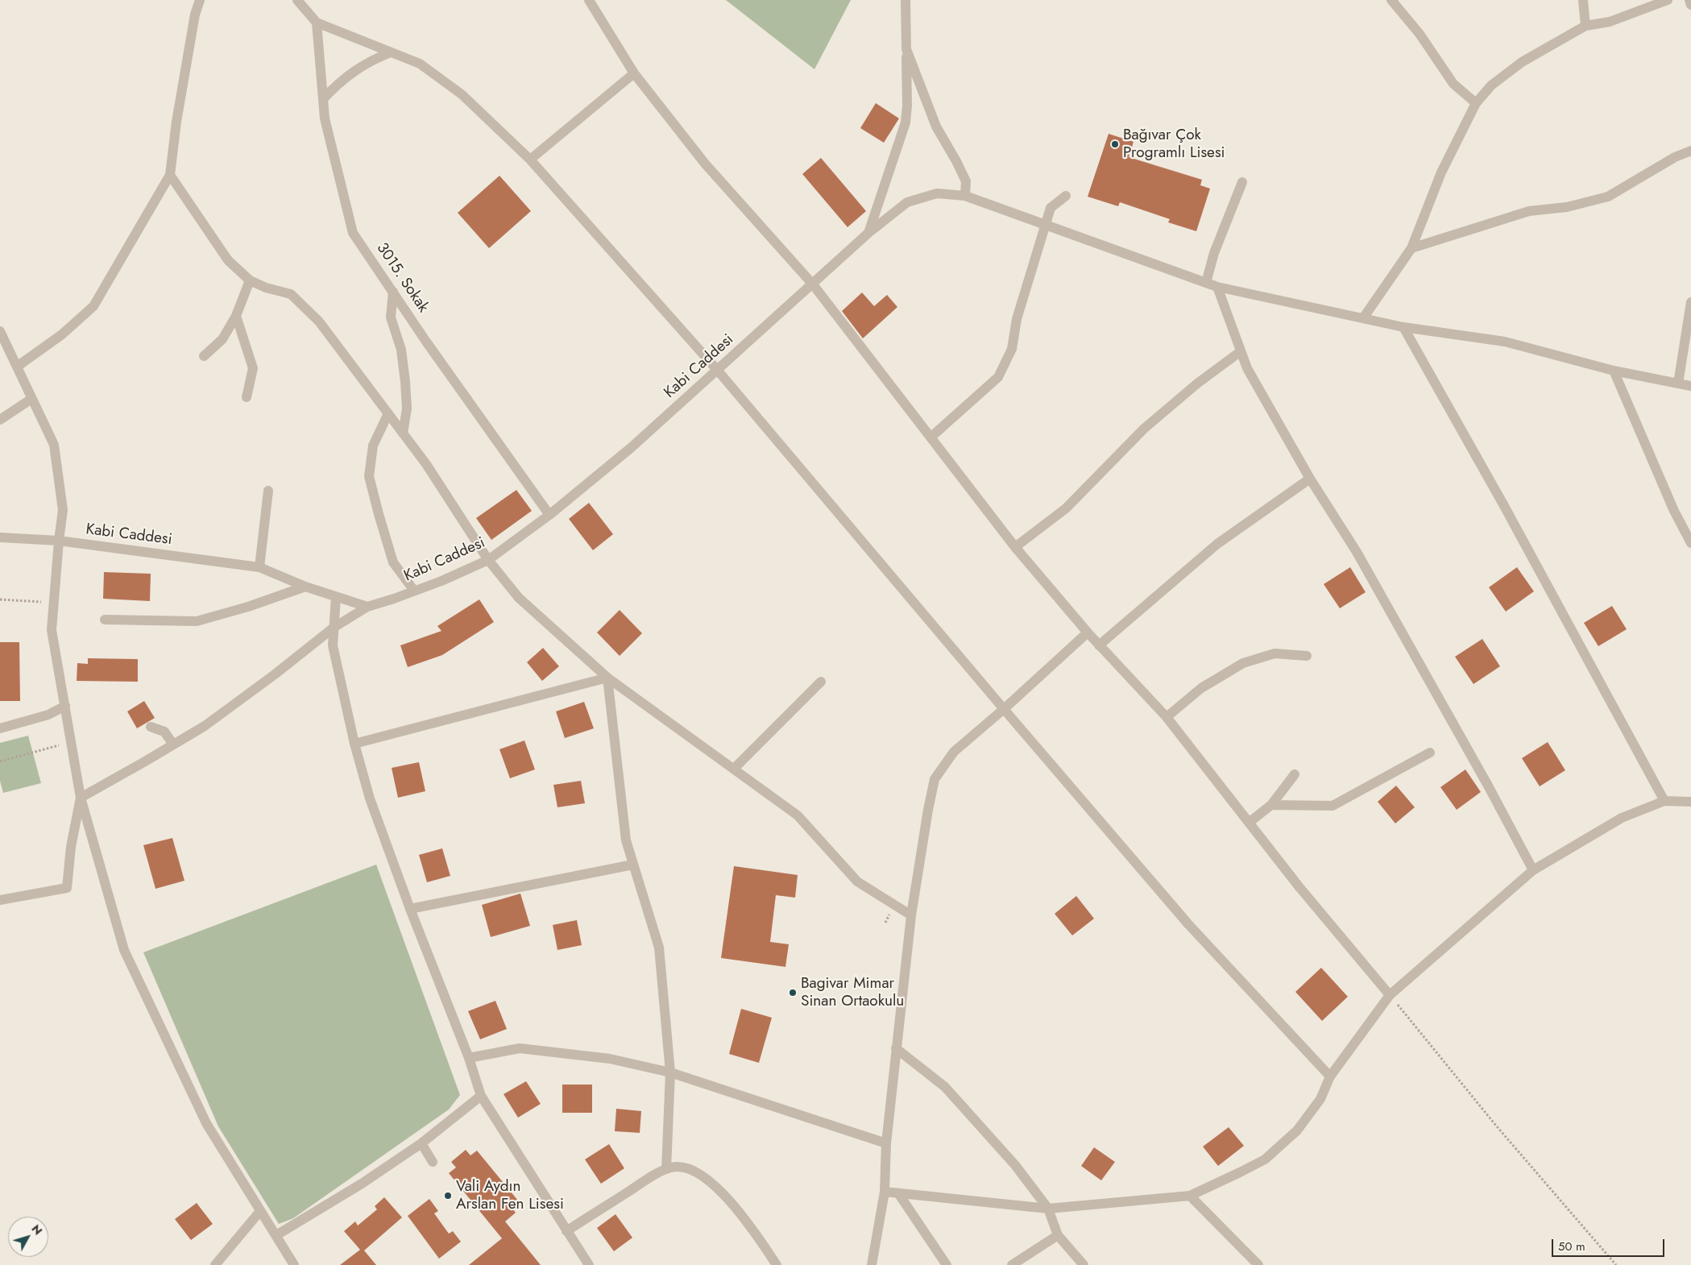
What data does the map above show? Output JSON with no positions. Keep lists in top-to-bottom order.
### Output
{
  "streets": {
    "street": ["3015. Sokak", "Kabi Caddesi"]
  },
  "crossings": [
    ["3015. Sokak", "Kabi Caddesi"]
  ],
  "places": ["Bağıvar Çok Programlı Lisesi", "Bagivar Mimar Sinan Ortaokulu", "Vali Aydın Arslan Fen Lisesi"],
  "scale_bar": "50 m",
  "north": "top right"
}
